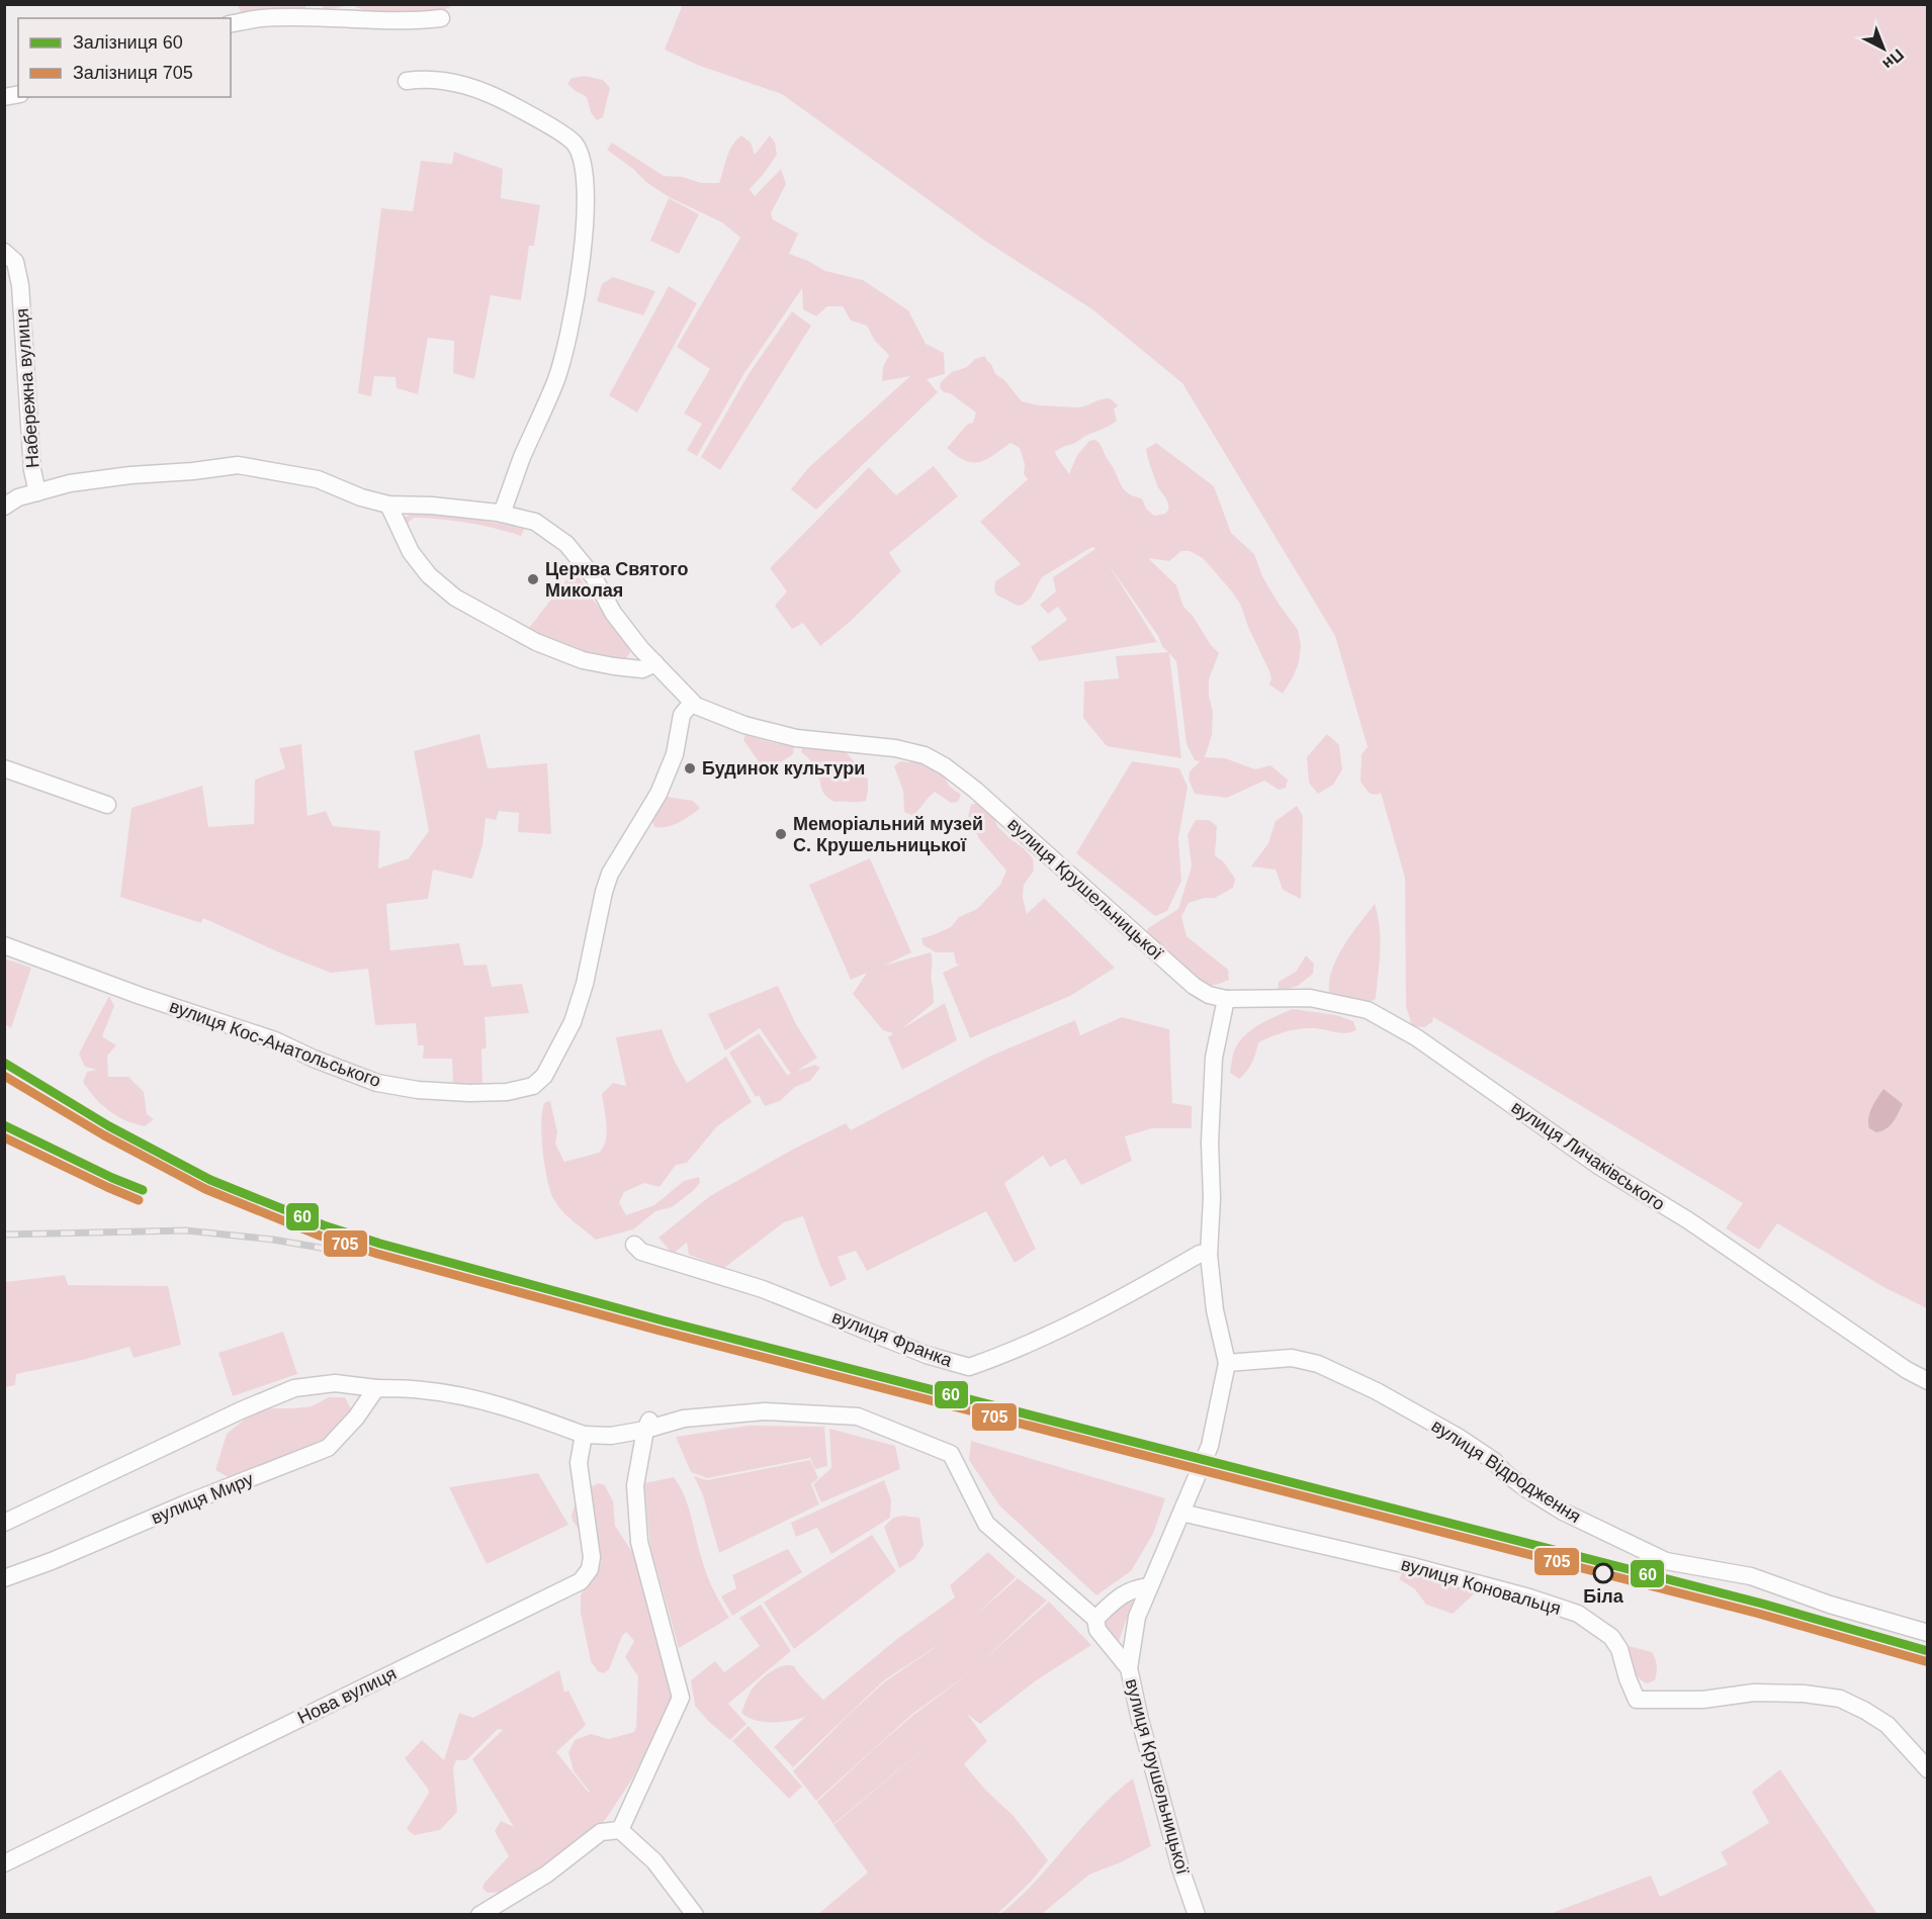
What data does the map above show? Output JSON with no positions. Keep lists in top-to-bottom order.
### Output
{
  "streets": {
    "street": [
      "Набережна вулиця",
      "вулиця Крушельницької",
      "вулиця Кос-Анатольського",
      "вулиця Личаківського",
      "вулиця Франка",
      "вулиця Відродження",
      "вулиця Миру",
      "вулиця Коновальця",
      "Нова вулиця"
    ]
  },
  "crossings": [
    ["Набережна вулиця", "вулиця Крушельницької"],
    ["вулиця Крушельницької", "вулиця Кос-Анатольського"],
    ["вулиця Крушельницької", "вулиця Личаківського"],
    ["вулиця Крушельницької", "вулиця Франка"],
    ["вулиця Крушельницької", "вулиця Відродження"],
    ["вулиця Крушельницької", "вулиця Коновальця"]
  ],
  "places": [
    "Церква Святого Миколая",
    "Будинок культури",
    "Меморіальний музей С. Крушельницької",
    "Біла"
  ],
  "lines": ["rail line 60", "rail line 705"],
  "legend": ["Залізниця 60", "Залізниця 705"],
  "north": "bottom right"
}
